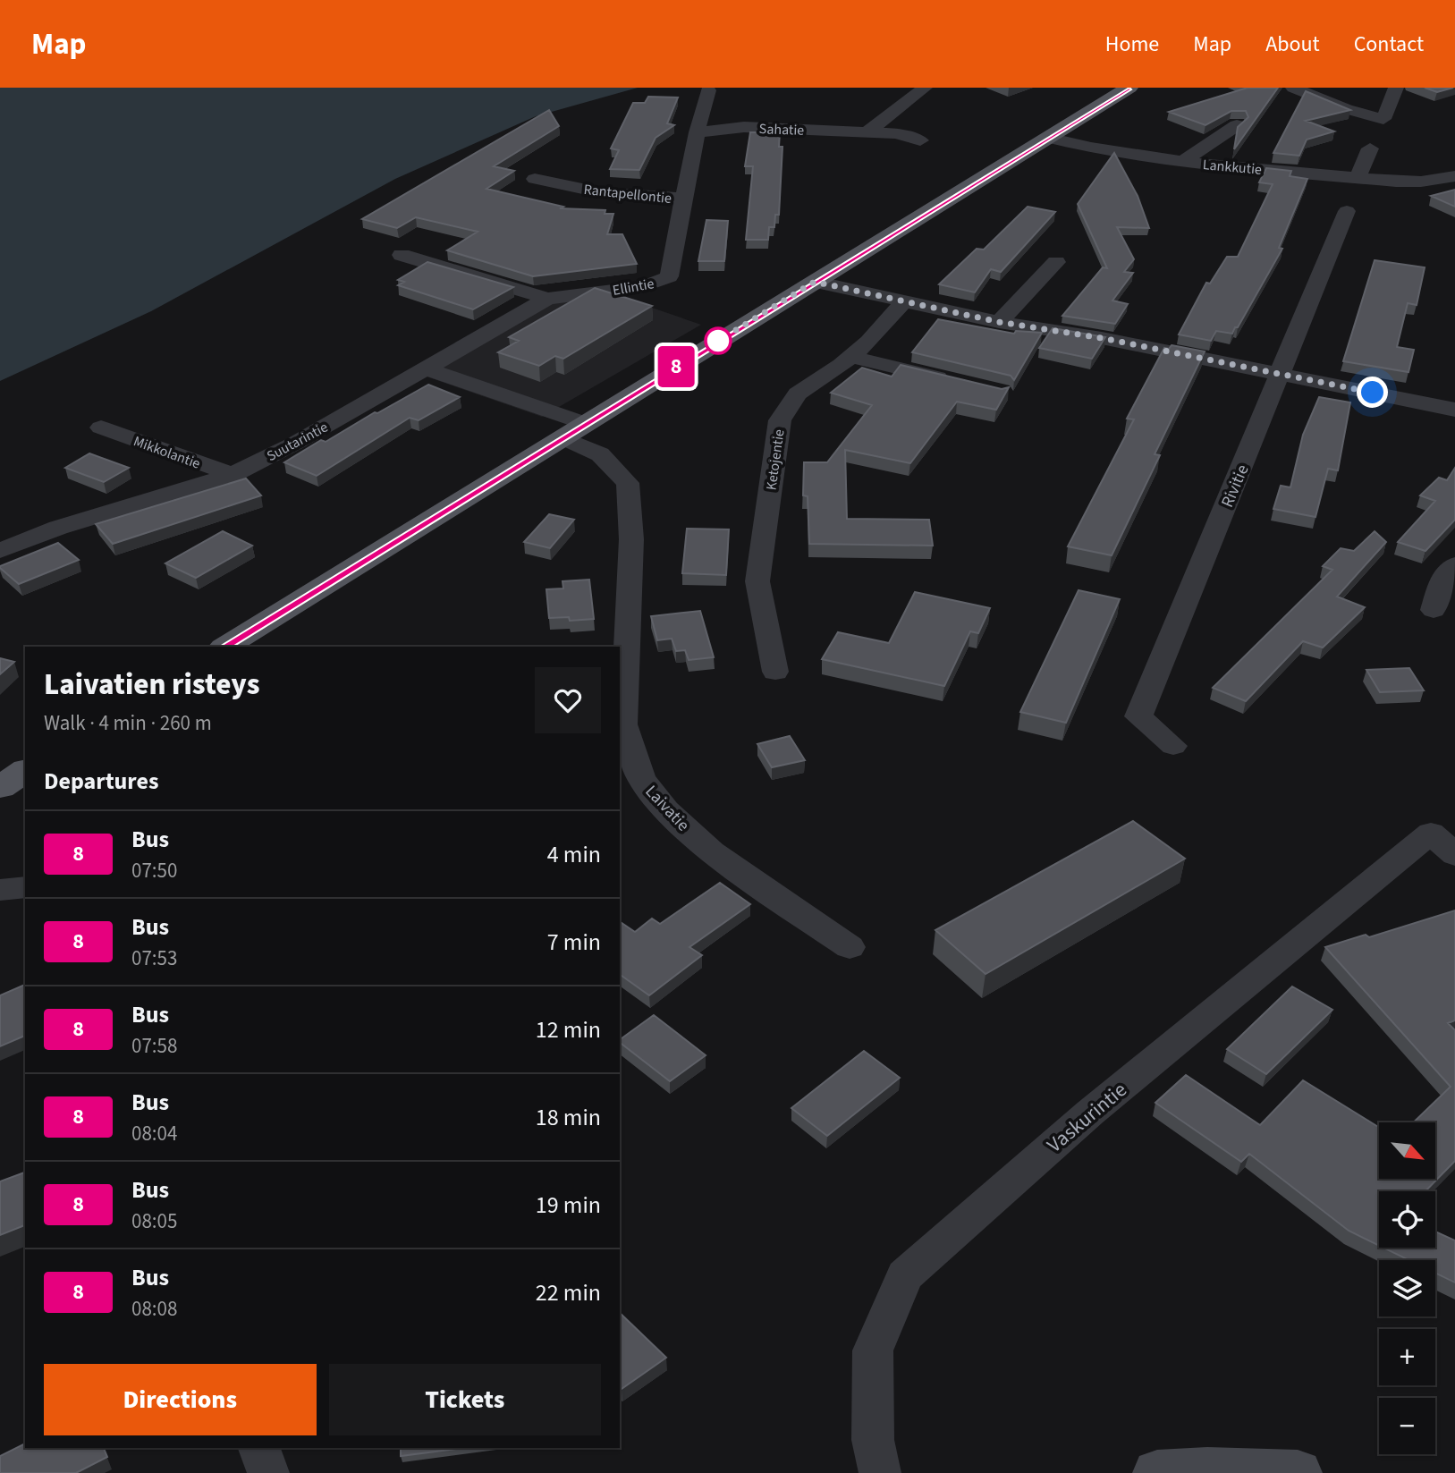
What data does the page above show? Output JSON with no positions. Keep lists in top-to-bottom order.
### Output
{
  "streets": {
    "street": [
      "Sahatie",
      "Lankkutie",
      "Rantapellontie",
      "Ellintie",
      "Suutarintie",
      "Mikkolantie",
      "Ketojentie",
      "Rivitie",
      "Laivatie",
      "Vaskurintie"
    ]
  },
  "crossings": [
    ["Sahatie", "Ellintie"],
    ["Rantapellontie", "Ellintie"],
    ["Ellintie", "Suutarintie"],
    ["Suutarintie", "Mikkolantie"]
  ],
  "lines": ["bus line 8"],
  "north": "bottom right",
  "page": {
    "header": "Map",
    "nav": [
      "Home",
      "Map",
      "About",
      "Contact"
    ],
    "on_map": "8",
    "heading": [
      ["Laivatien risteys", "Walk · 4 min · 260 m"],
      "Departures"
    ],
    "list": [
      {
        "mark": "8",
        "name": "Bus",
        "note": "07:50",
        "value": "4 min"
      },
      {
        "mark": "8",
        "name": "Bus",
        "note": "07:53",
        "value": "7 min"
      },
      {
        "mark": "8",
        "name": "Bus",
        "note": "07:58",
        "value": "12 min"
      },
      {
        "mark": "8",
        "name": "Bus",
        "note": "08:04",
        "value": "18 min"
      },
      {
        "mark": "8",
        "name": "Bus",
        "note": "08:05",
        "value": "19 min"
      },
      {
        "mark": "8",
        "name": "Bus",
        "note": "08:08",
        "value": "22 min"
      }
    ],
    "map_buttons": ["+", "−"],
    "buttons": ["Directions", "Tickets"]
  }
}
